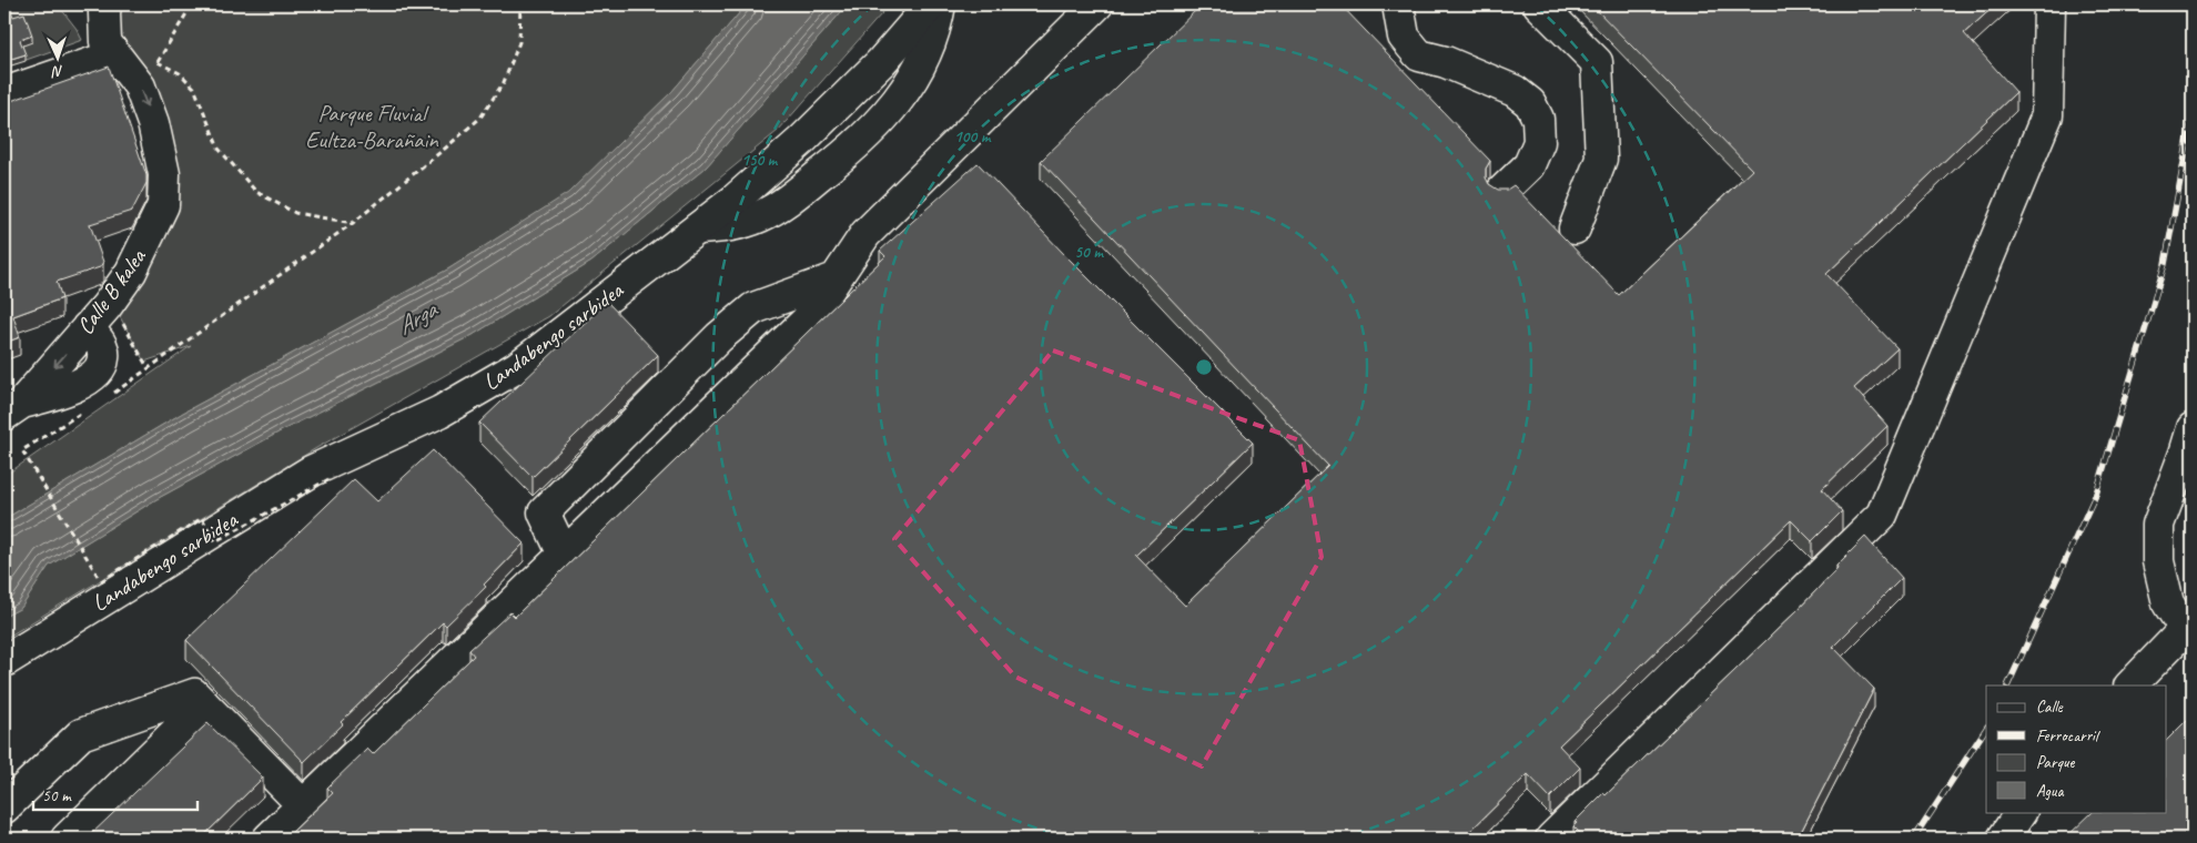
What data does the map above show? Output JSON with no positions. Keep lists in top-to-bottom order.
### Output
{
  "streets": {
    "main road": ["Calle B kalea", "Landabengo sarbidea"]
  },
  "one_way": ["Calle B kalea"],
  "water": ["Arga"],
  "parks": ["Parque Fluvial Eultza-Barañain"],
  "legend": [
    "Calle",
    "Ferrocarril",
    "Parque",
    "Agua"
  ],
  "scale_bar": "50 m",
  "north": "bottom",
  "rings": ["100 m", "150 m", "50 m"]
}
